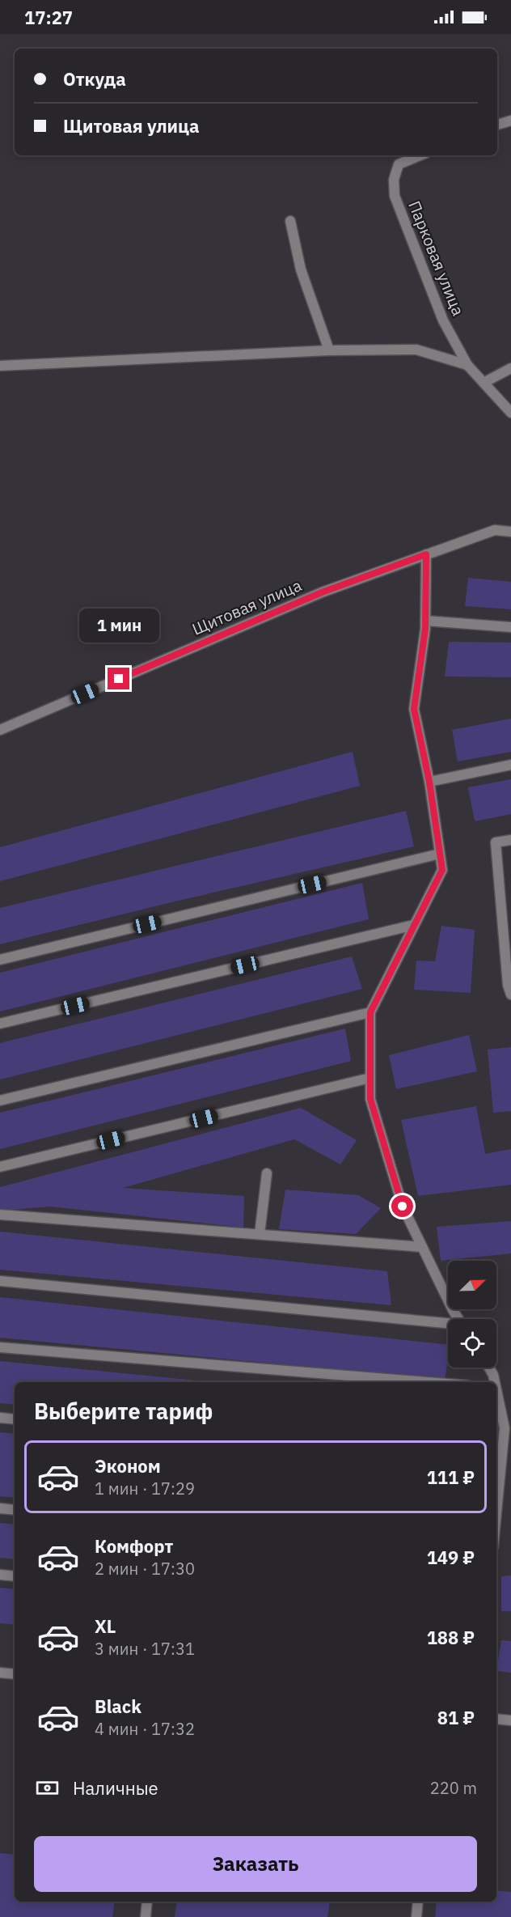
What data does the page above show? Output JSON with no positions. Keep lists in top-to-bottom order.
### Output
{
  "streets": {
    "street": ["Парковая улица", "Щитовая улица"]
  },
  "north": "top right",
  "page": {
    "status": "17:27",
    "banner": ["Откуда", "Щитовая улица"],
    "bubble": "1 мин",
    "heading": "Выберите тариф",
    "list": [
      {
        "name": "Эконом",
        "note": "1 мин · 17:29",
        "value": "111 ₽"
      },
      {
        "name": "Комфорт",
        "note": "2 мин · 17:30",
        "value": "149 ₽"
      },
      {
        "name": "XL",
        "note": "3 мин · 17:31",
        "value": "188 ₽"
      },
      {
        "name": "Black",
        "note": "4 мин · 17:32",
        "value": "81 ₽"
      }
    ],
    "pay": ["Наличные", "220 m"],
    "buttons": "Заказать"
  }
}
